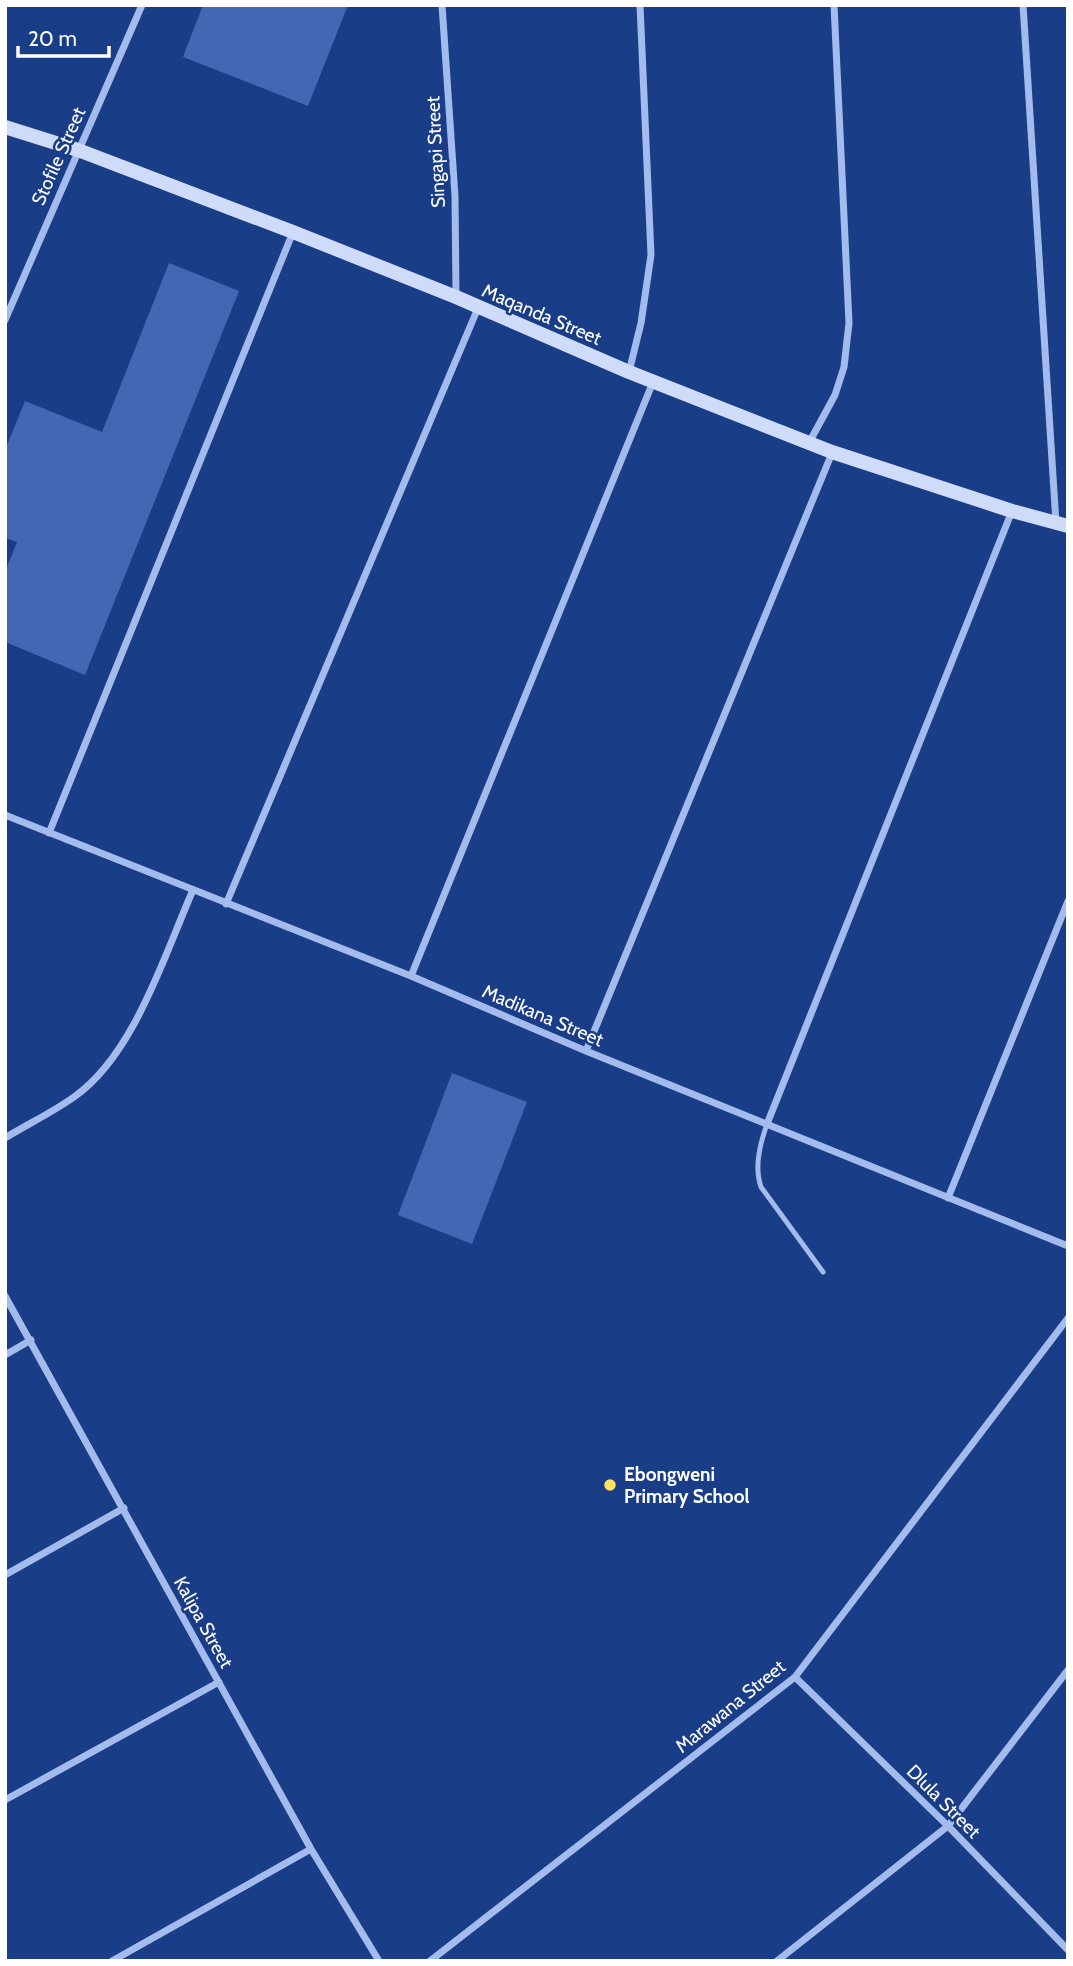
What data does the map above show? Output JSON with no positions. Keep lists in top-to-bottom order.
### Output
{
  "streets": {
    "street": [
      "Singapi Street",
      "Stofile Street",
      "Maqanda Street",
      "Madikana Street",
      "Kalipa Street",
      "Marawana Street",
      "Dlula Street"
    ]
  },
  "crossings": [
    ["Singapi Street", "Maqanda Street"],
    ["Stofile Street", "Maqanda Street"],
    ["Marawana Street", "Dlula Street"]
  ],
  "places": ["Ebongweni Primary School"],
  "scale_bar": "20 m"
}
